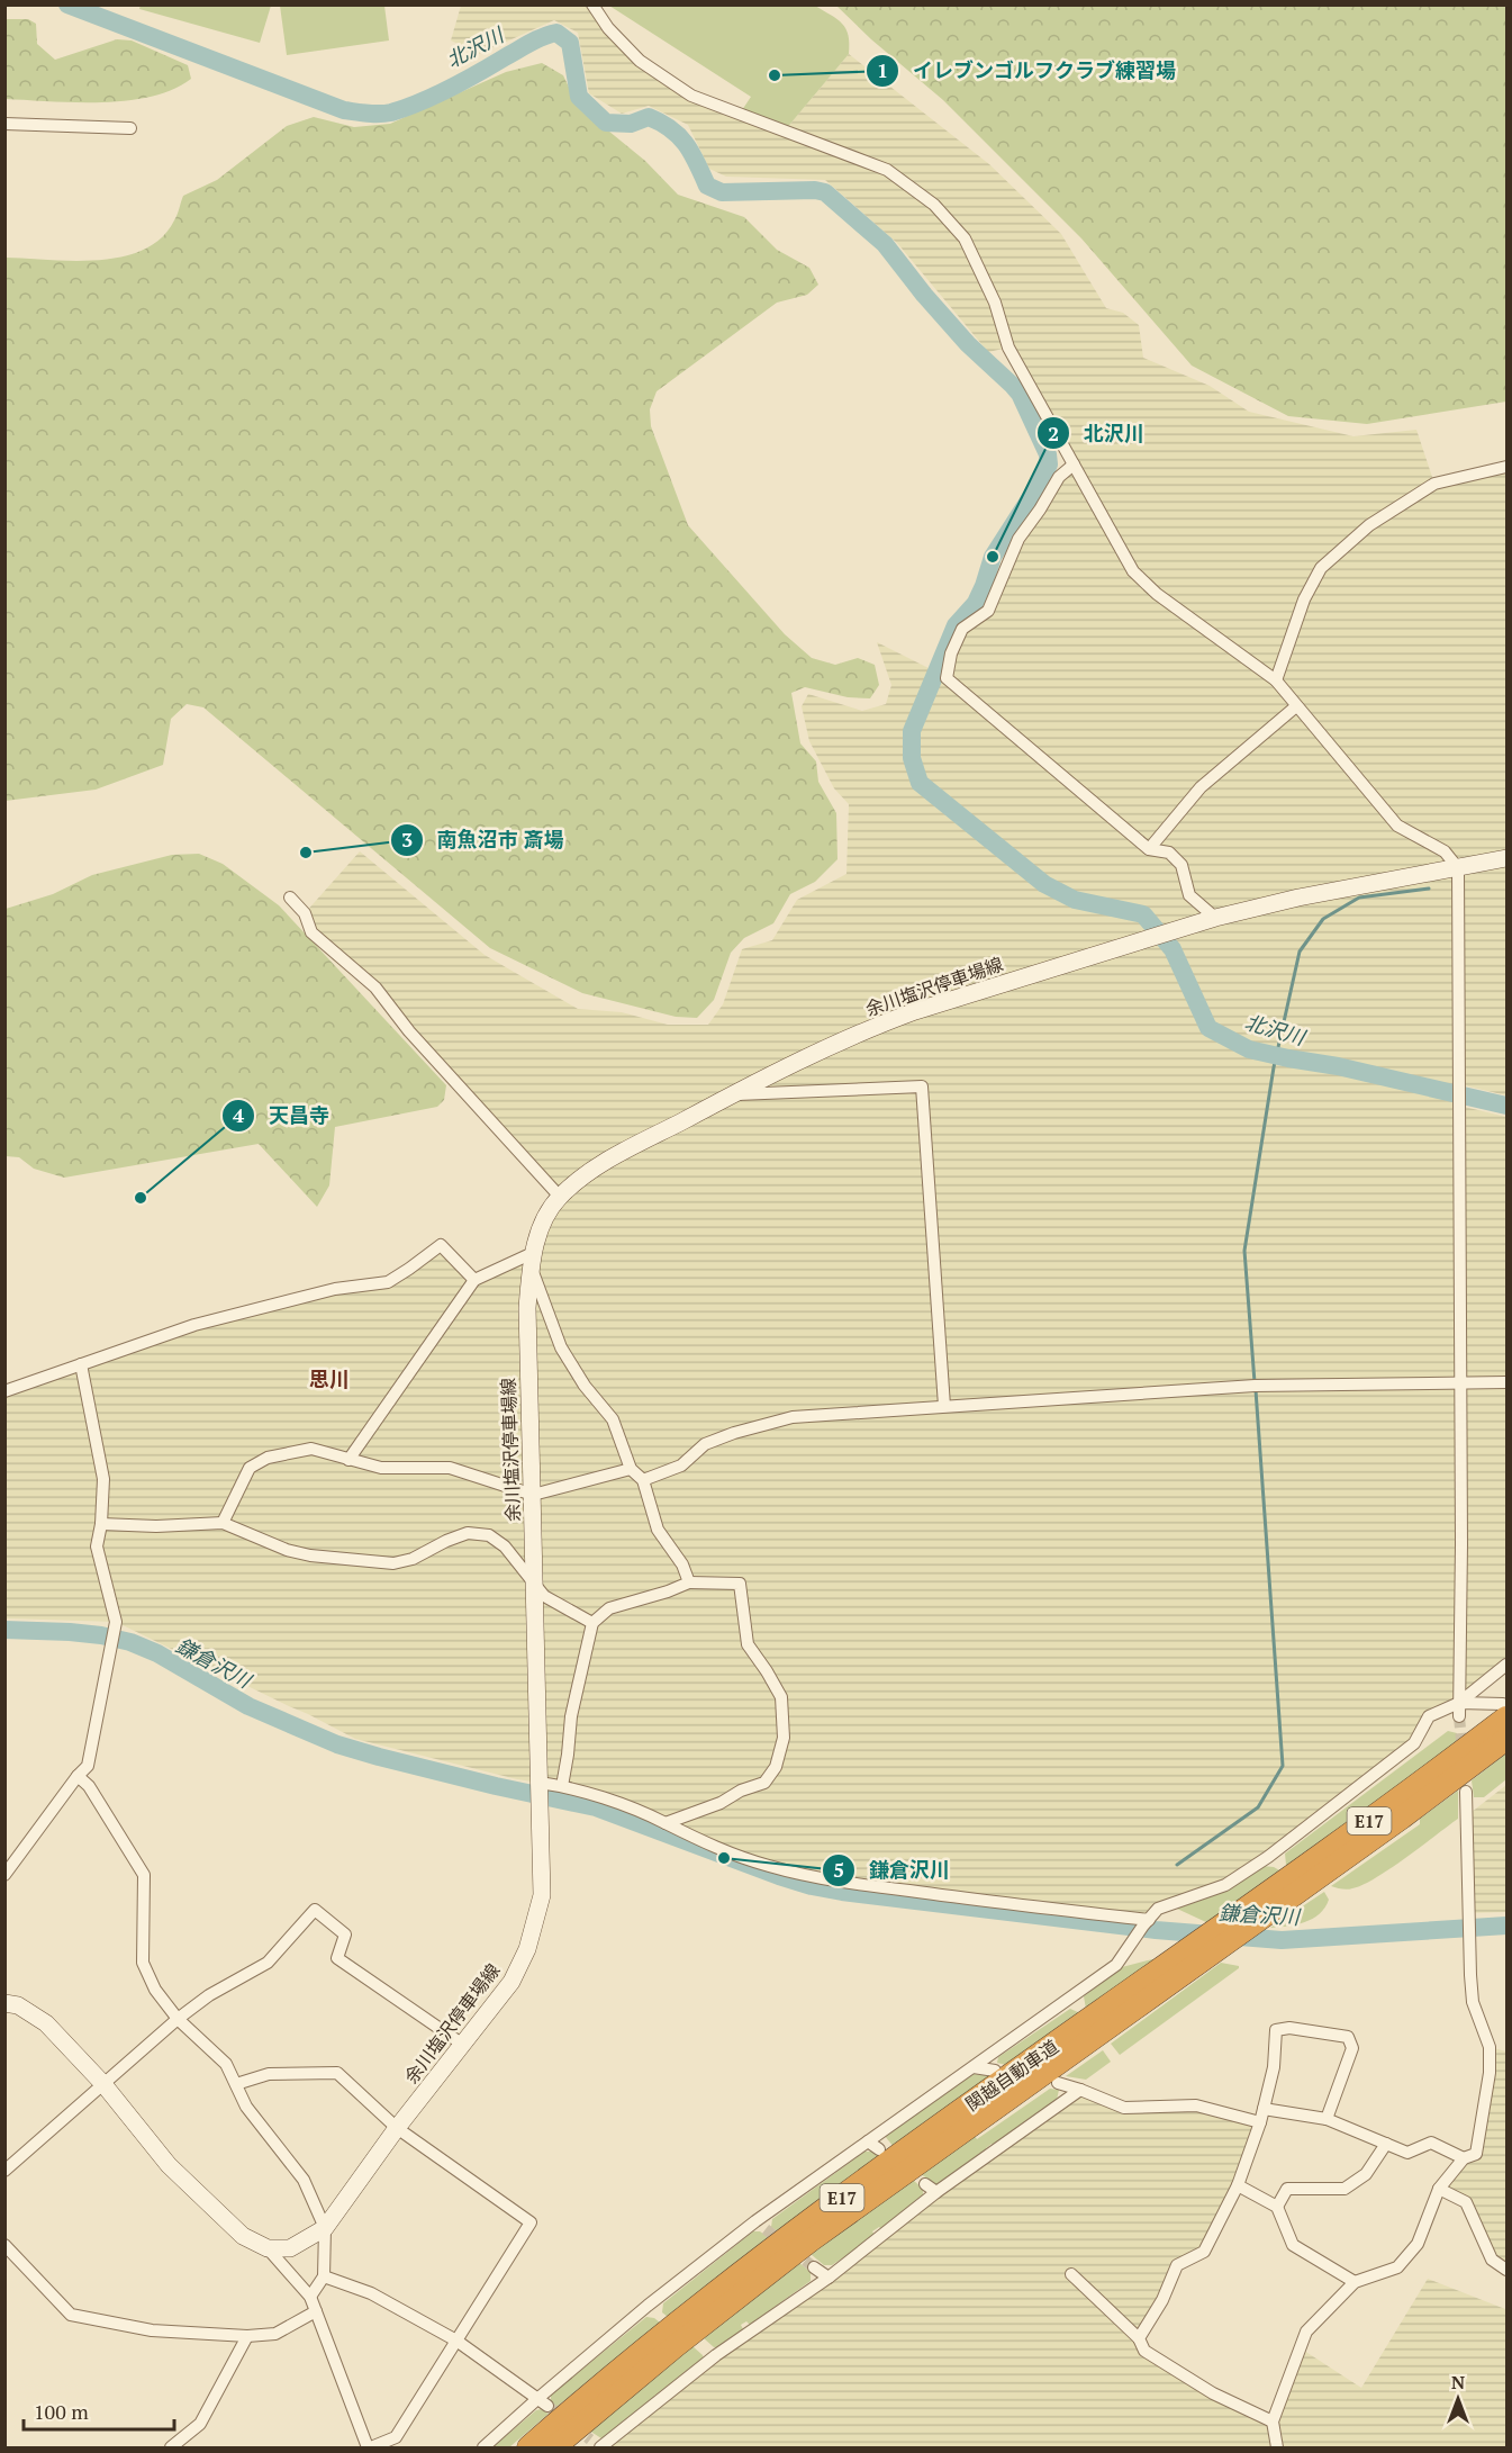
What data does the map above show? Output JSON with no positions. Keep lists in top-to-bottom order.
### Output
{
  "streets": {
    "highway": ["E17", "関越自動車道"],
    "main road": ["余川塩沢停車場線"]
  },
  "districts": ["思川"],
  "water": ["北沢川", "鎌倉沢川"],
  "places": [
    "イレブンゴルフクラブ練習場",
    "北沢川",
    "南魚沼市 斎場",
    "天昌寺",
    "鎌倉沢川"
  ],
  "scale_bar": "100 m",
  "north": "top"
}
